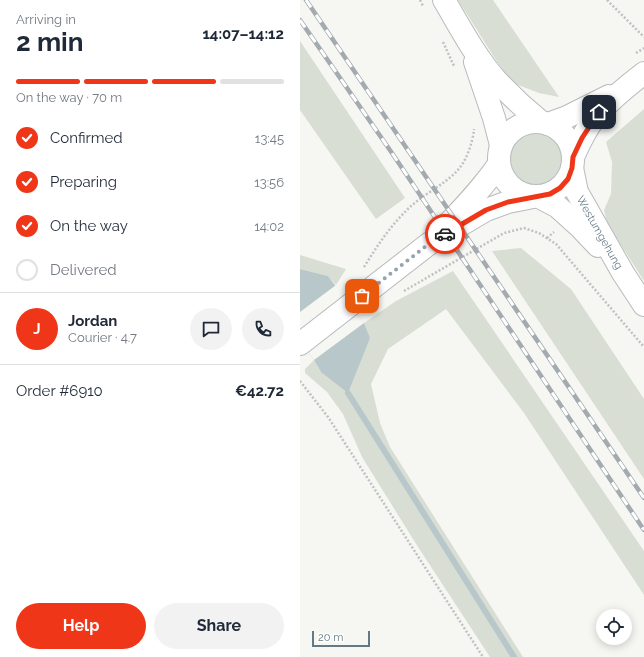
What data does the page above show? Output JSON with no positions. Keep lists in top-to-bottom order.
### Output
{
  "streets": {
    "main road": ["Westumgehung"]
  },
  "scale_bar": "20 m",
  "page": {
    "heading": ["2 min", "Arriving in", "14:07–14:12"],
    "panel": [
      "Jordan",
      "Courier · 4.7",
      "Order #6910",
      "€42.72"
    ],
    "bar": "On the way · 70 m",
    "list": [
      ["Confirmed", "13:45"],
      ["Preparing", "13:56"],
      ["On the way", "14:02"],
      "Delivered"
    ],
    "round": "J",
    "buttons": ["Help", "Share"],
    "scale": "20 m"
  }
}
